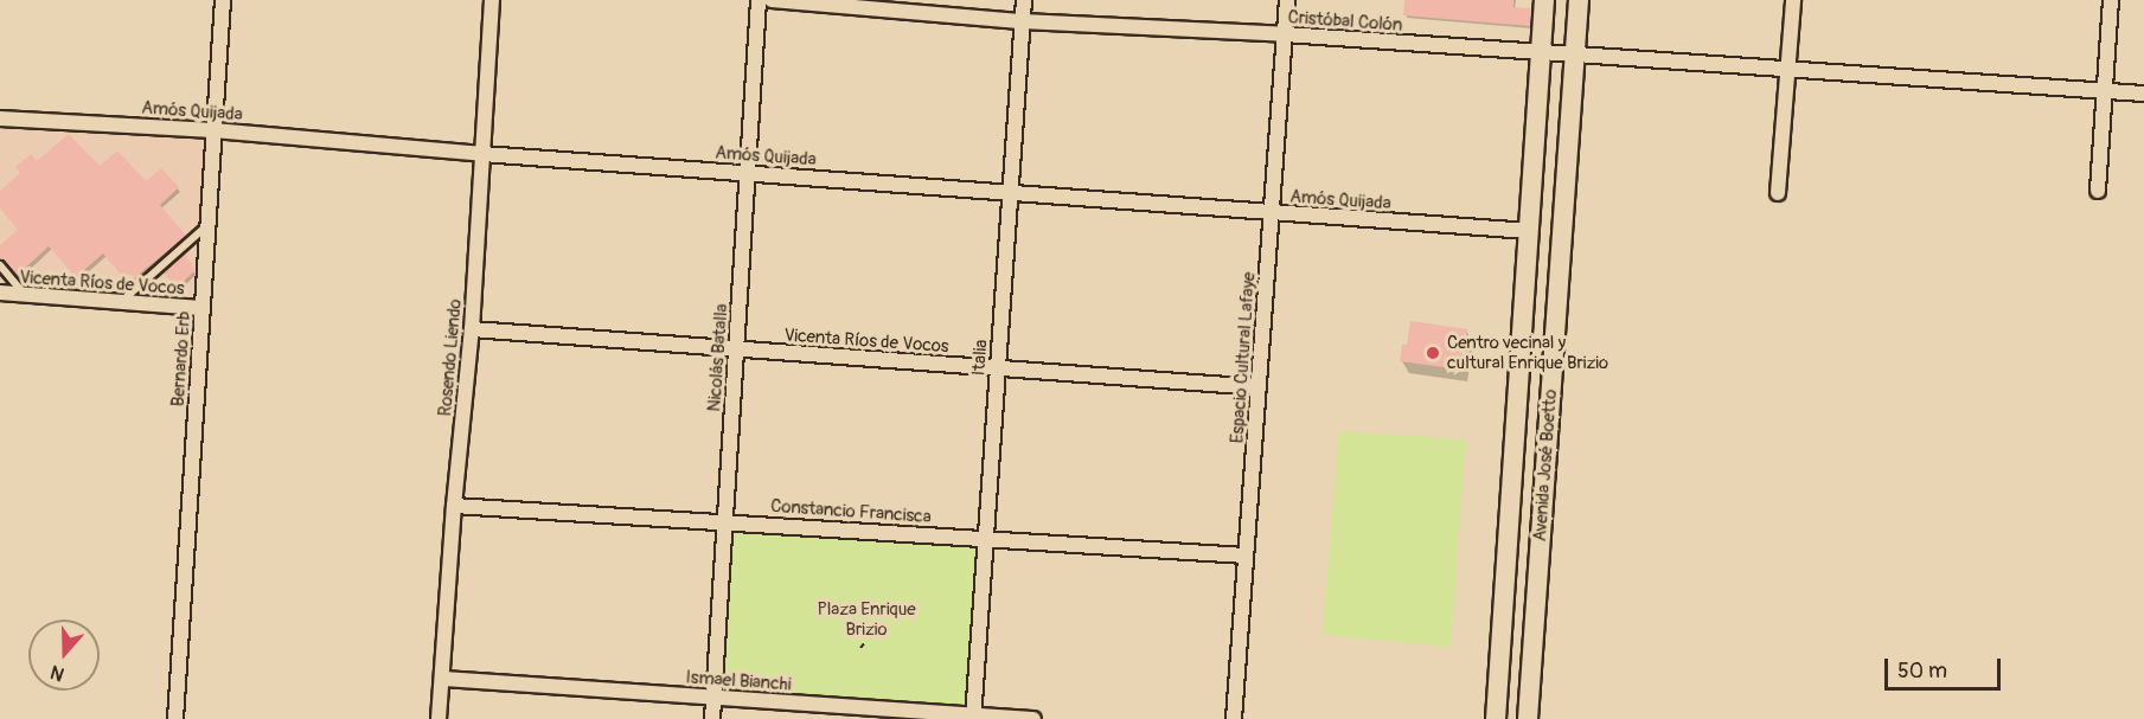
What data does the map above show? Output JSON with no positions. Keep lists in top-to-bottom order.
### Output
{
  "streets": {
    "main road": ["Avenida José Boetto"],
    "street": [
      "Cristóbal Colón",
      "Amós Quijada",
      "Vicenta Ríos de Vocos",
      "Rosendo Liendo",
      "Nicolás Batalla",
      "Italia",
      "Espacio Cultural Lafaye",
      "Bernardo Erb",
      "Constancio Francisca",
      "Ismael Bianchi"
    ]
  },
  "crossings": [
    ["Cristóbal Colón", "Italia"],
    ["Cristóbal Colón", "Espacio Cultural Lafaye"],
    ["Cristóbal Colón", "Avenida José Boetto"],
    ["Amós Quijada", "Rosendo Liendo"],
    ["Amós Quijada", "Nicolás Batalla"],
    ["Amós Quijada", "Italia"],
    ["Amós Quijada", "Espacio Cultural Lafaye"],
    ["Amós Quijada", "Bernardo Erb"],
    ["Amós Quijada", "Avenida José Boetto"],
    ["Vicenta Ríos de Vocos", "Rosendo Liendo"],
    ["Vicenta Ríos de Vocos", "Nicolás Batalla"],
    ["Vicenta Ríos de Vocos", "Italia"],
    ["Vicenta Ríos de Vocos", "Espacio Cultural Lafaye"],
    ["Vicenta Ríos de Vocos", "Bernardo Erb"],
    ["Rosendo Liendo", "Constancio Francisca"],
    ["Rosendo Liendo", "Ismael Bianchi"],
    ["Nicolás Batalla", "Constancio Francisca"],
    ["Nicolás Batalla", "Ismael Bianchi"],
    ["Italia", "Constancio Francisca"],
    ["Italia", "Ismael Bianchi"],
    ["Espacio Cultural Lafaye", "Constancio Francisca"]
  ],
  "parks": ["Plaza Enrique Brizio"],
  "places": ["Centro vecinal y cultural Enrique Brizio"],
  "scale_bar": "50 m",
  "north": "bottom"
}
